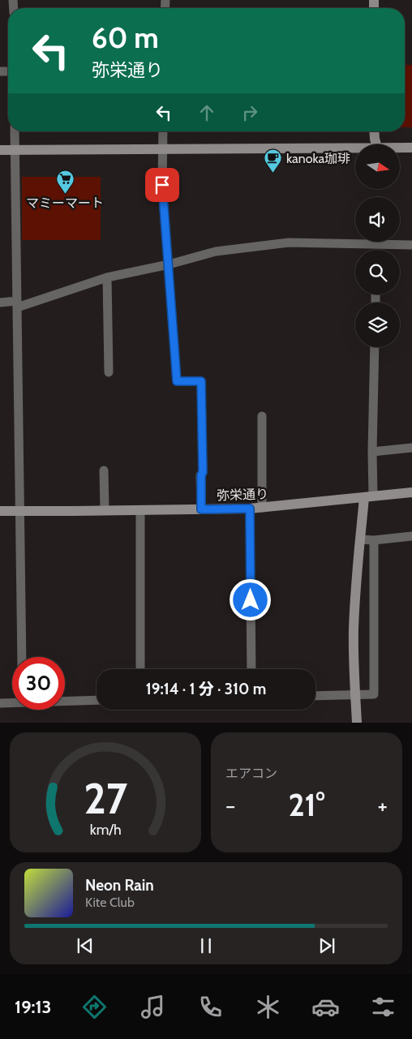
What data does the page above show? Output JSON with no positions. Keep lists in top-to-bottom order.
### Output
{
  "streets": {
    "street": ["弥栄通り"]
  },
  "places": {
    "cafe": ["kanoka珈琲"],
    "supermarket": ["マミーマート"]
  },
  "north": "right",
  "page": {
    "turn": ["60 m", "弥栄通り"],
    "limit": "30",
    "trip": "19:14 · 1 分 · 310 m",
    "tile": "エアコン",
    "heat": ["−", "21°", "+"],
    "song": ["Neon Rain", "Kite Club"],
    "tabs": "19:13",
    "gauge": ["27", "km/h"]
  }
}
